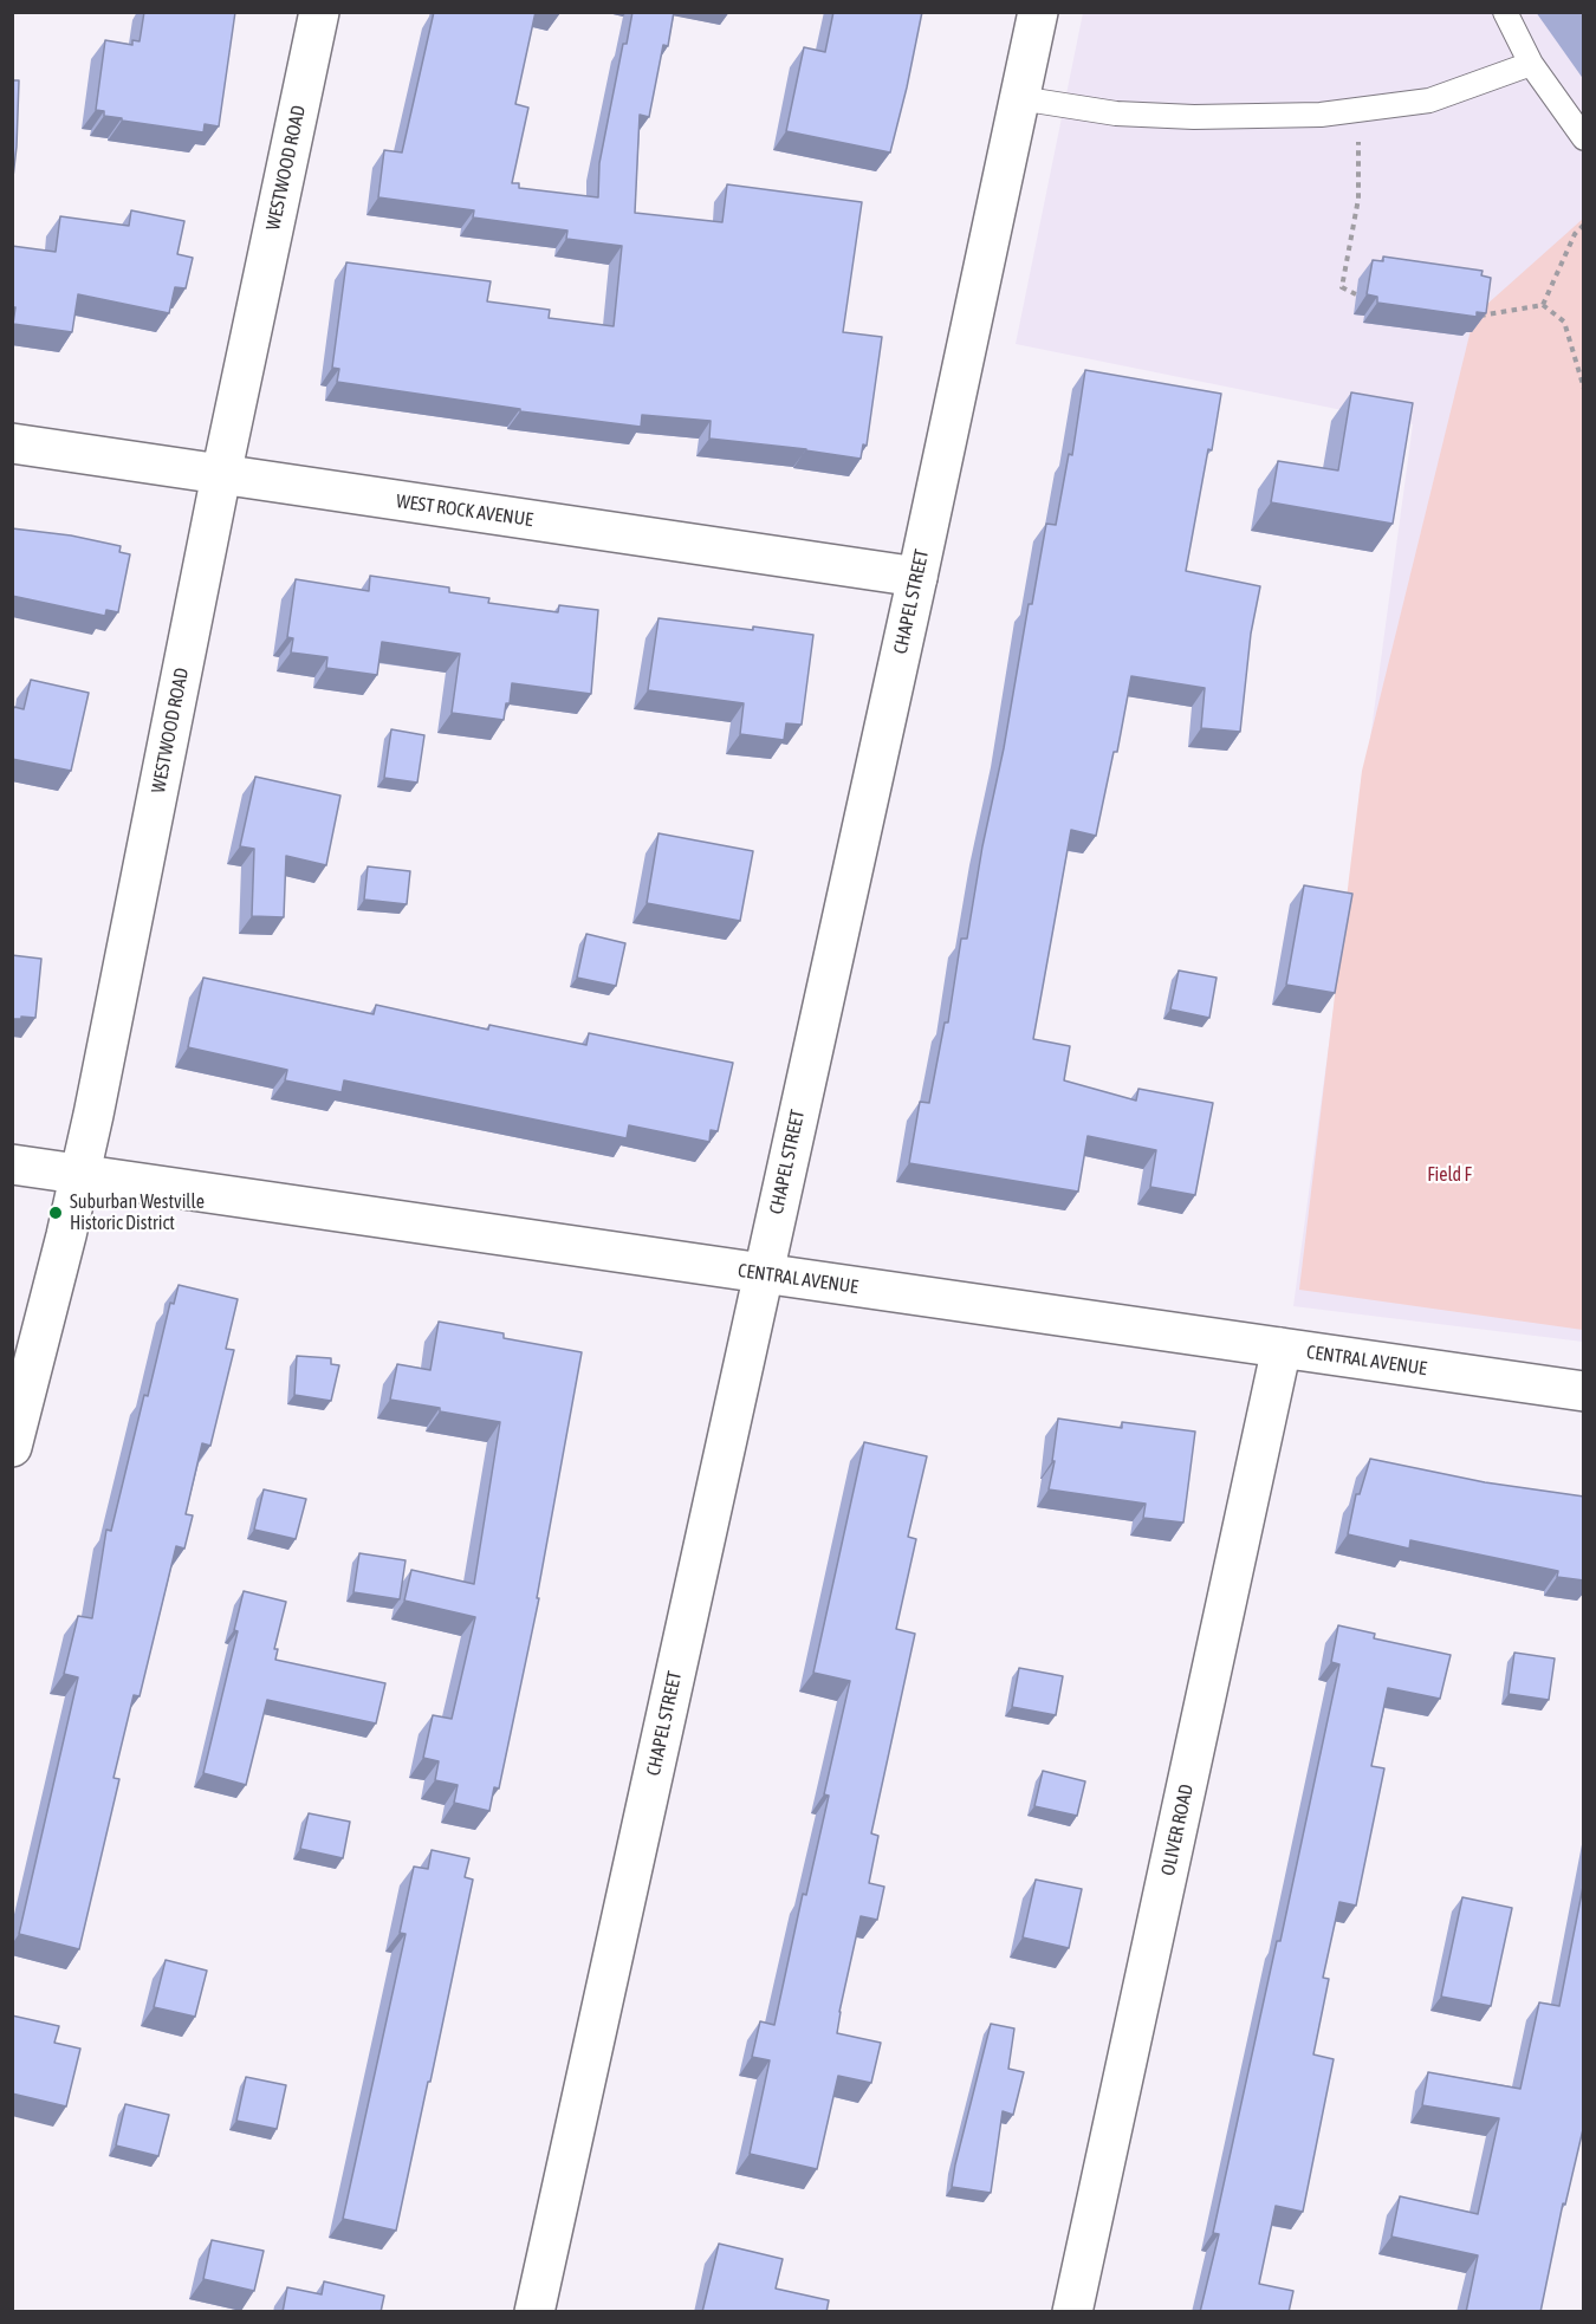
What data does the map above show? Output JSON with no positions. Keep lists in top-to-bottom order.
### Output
{
  "streets": {
    "street": [
      "WESTWOOD ROAD",
      "WEST ROCK AVENUE",
      "CHAPEL STREET",
      "CENTRAL AVENUE",
      "OLIVER ROAD"
    ]
  },
  "crossings": [
    ["WESTWOOD ROAD", "WEST ROCK AVENUE"],
    ["WESTWOOD ROAD", "CENTRAL AVENUE"],
    ["WEST ROCK AVENUE", "CHAPEL STREET"],
    ["CHAPEL STREET", "CENTRAL AVENUE"],
    ["CENTRAL AVENUE", "OLIVER ROAD"]
  ],
  "parks": ["Field F"],
  "places": ["Suburban Westville Historic District"]
}
